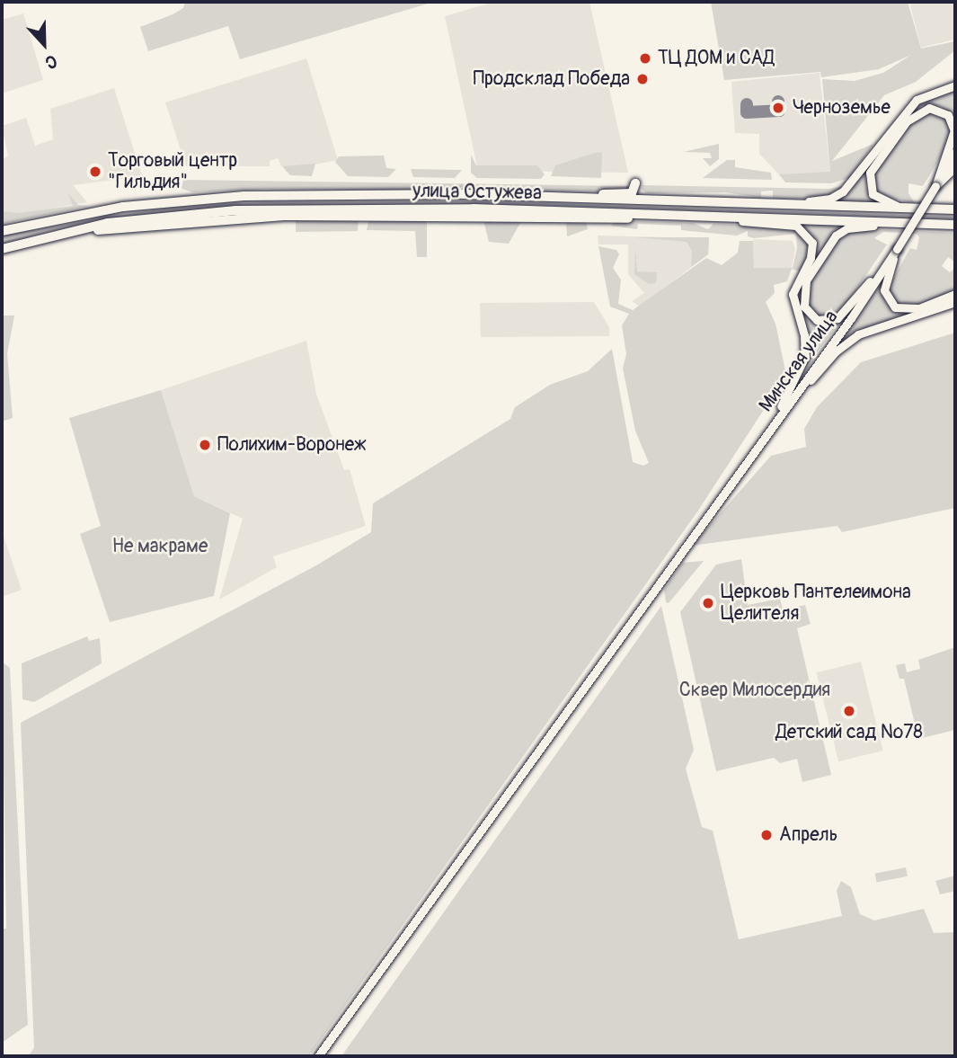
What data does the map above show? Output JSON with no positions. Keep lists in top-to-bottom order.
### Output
{
  "streets": {
    "main road": ["улица Остужева"],
    "street": ["Минская улица"]
  },
  "parks": ["Не макраме", "Сквер Милосердия"],
  "places": [
    "ТЦ ДОМ и САД",
    "Продсклад Победа",
    "Черноземье",
    "Торговый центр \"Гильдия\"",
    "Полихим-Воронеж",
    "Церковь Пантелеимона Целителя",
    "Детский сад №78",
    "Апрель"
  ],
  "north": "bottom"
}
